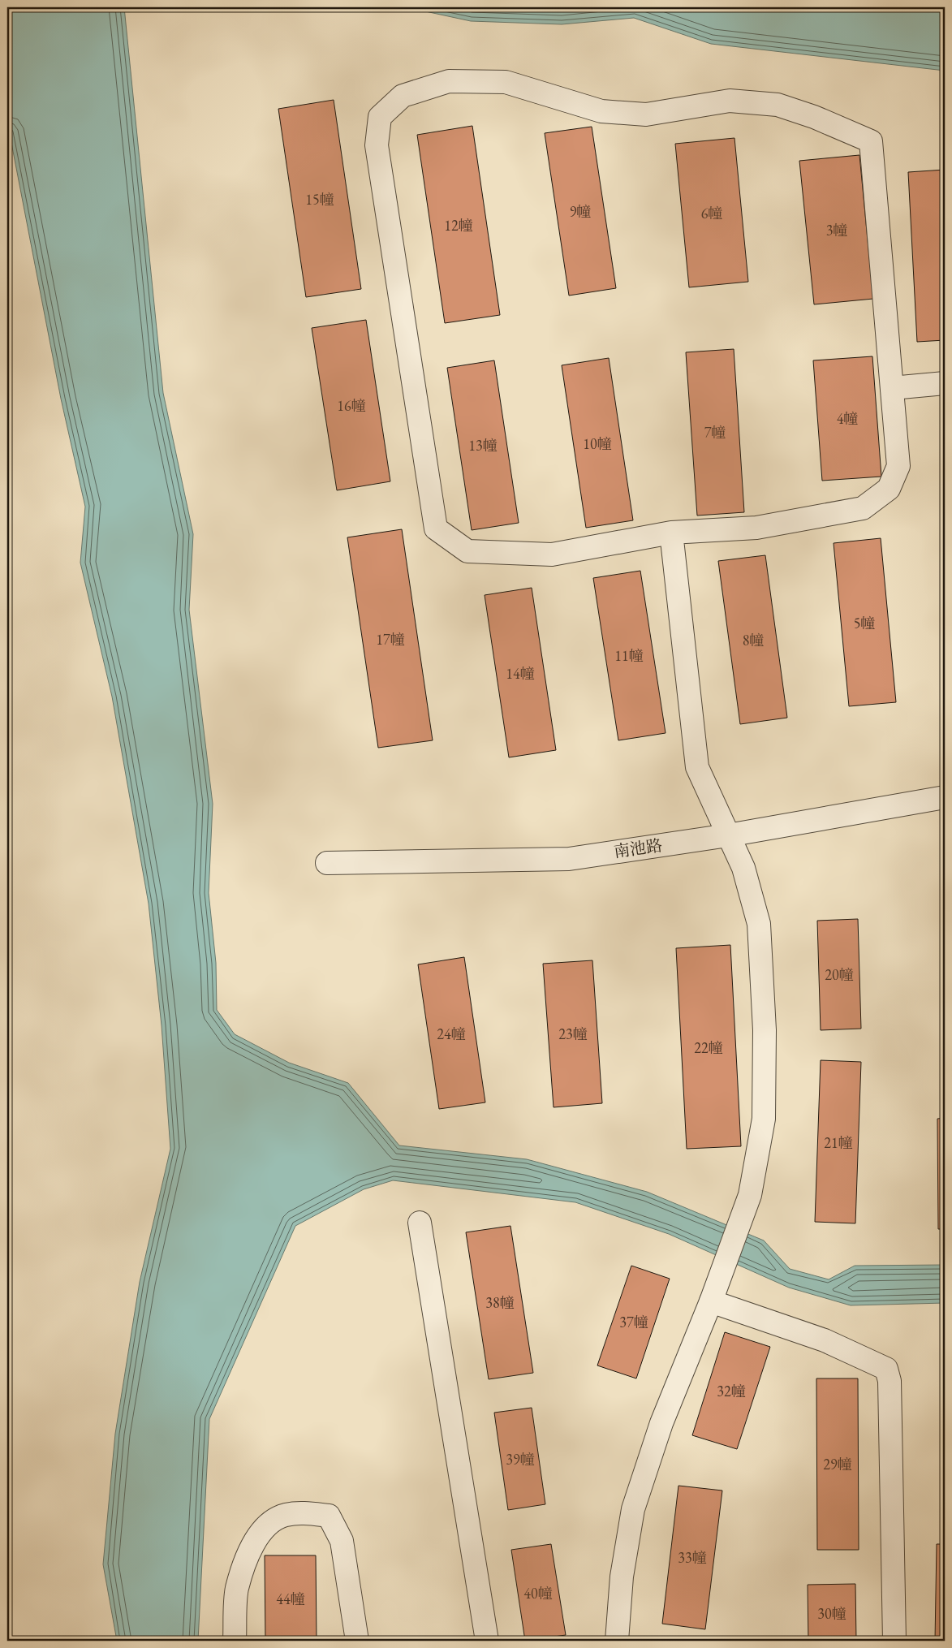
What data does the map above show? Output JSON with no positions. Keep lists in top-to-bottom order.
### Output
{
  "streets": {
    "street": ["南池路"]
  },
  "house_numbers": [
    "15幢",
    "9幢",
    "6幢",
    "12幢",
    "3幢",
    "16幢",
    "4幢",
    "7幢",
    "10幢",
    "13幢",
    "5幢",
    "17幢",
    "8幢",
    "11幢",
    "14幢",
    "20幢",
    "24幢",
    "23幢",
    "22幢",
    "21幢",
    "38幢",
    "37幢",
    "32幢",
    "39幢",
    "29幢",
    "33幢",
    "40幢",
    "44幢",
    "30幢"
  ]
}
